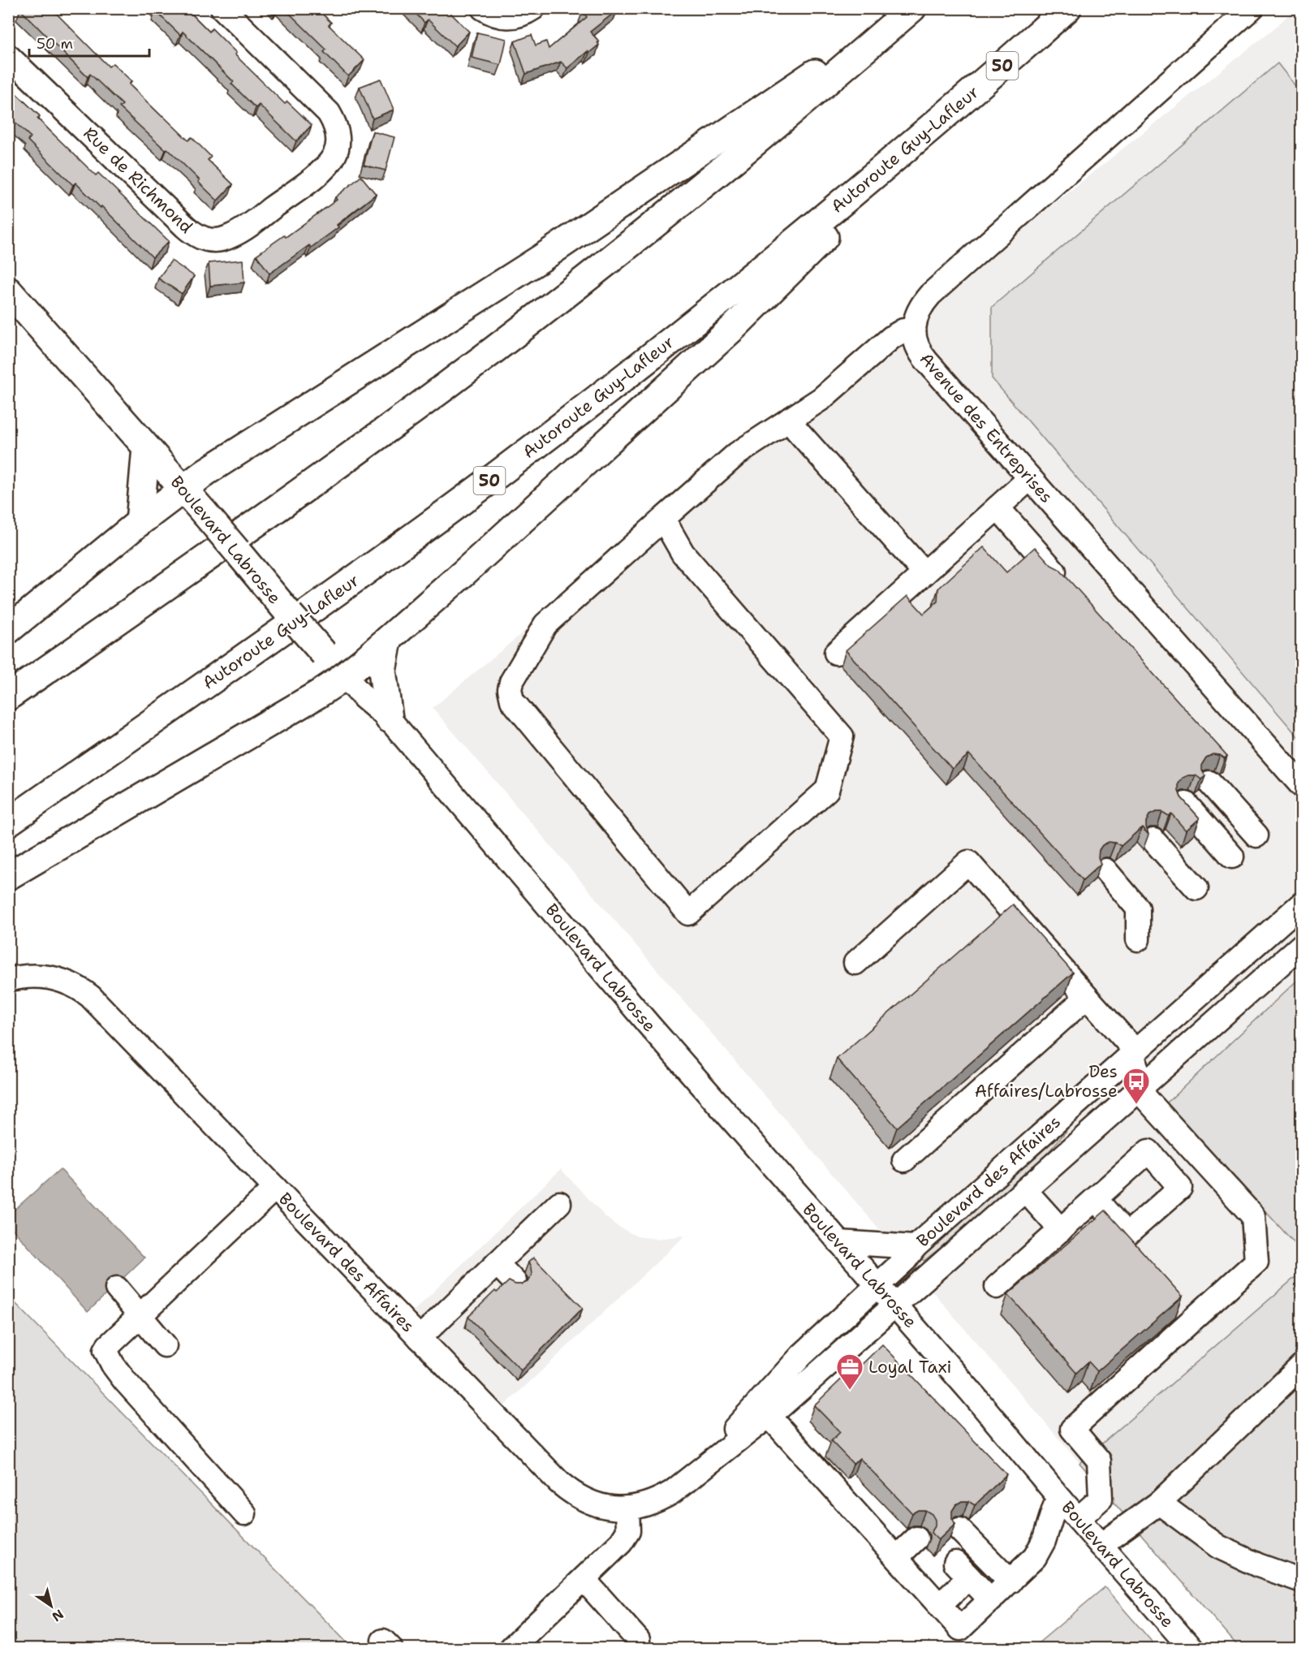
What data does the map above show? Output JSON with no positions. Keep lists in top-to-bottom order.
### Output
{
  "streets": {
    "main road": ["50", "Autoroute Guy-Lafleur", "Boulevard Labrosse"],
    "street": ["Rue de Richmond", "Avenue des Entreprises", "Boulevard des Affaires"]
  },
  "crossings": [
    ["Boulevard Labrosse", "Boulevard des Affaires"]
  ],
  "places": {
    "bus stop": ["Des Affaires/Labrosse"],
    "office": ["Loyal Taxi"]
  },
  "scale_bar": "50 m",
  "north": "bottom right"
}
